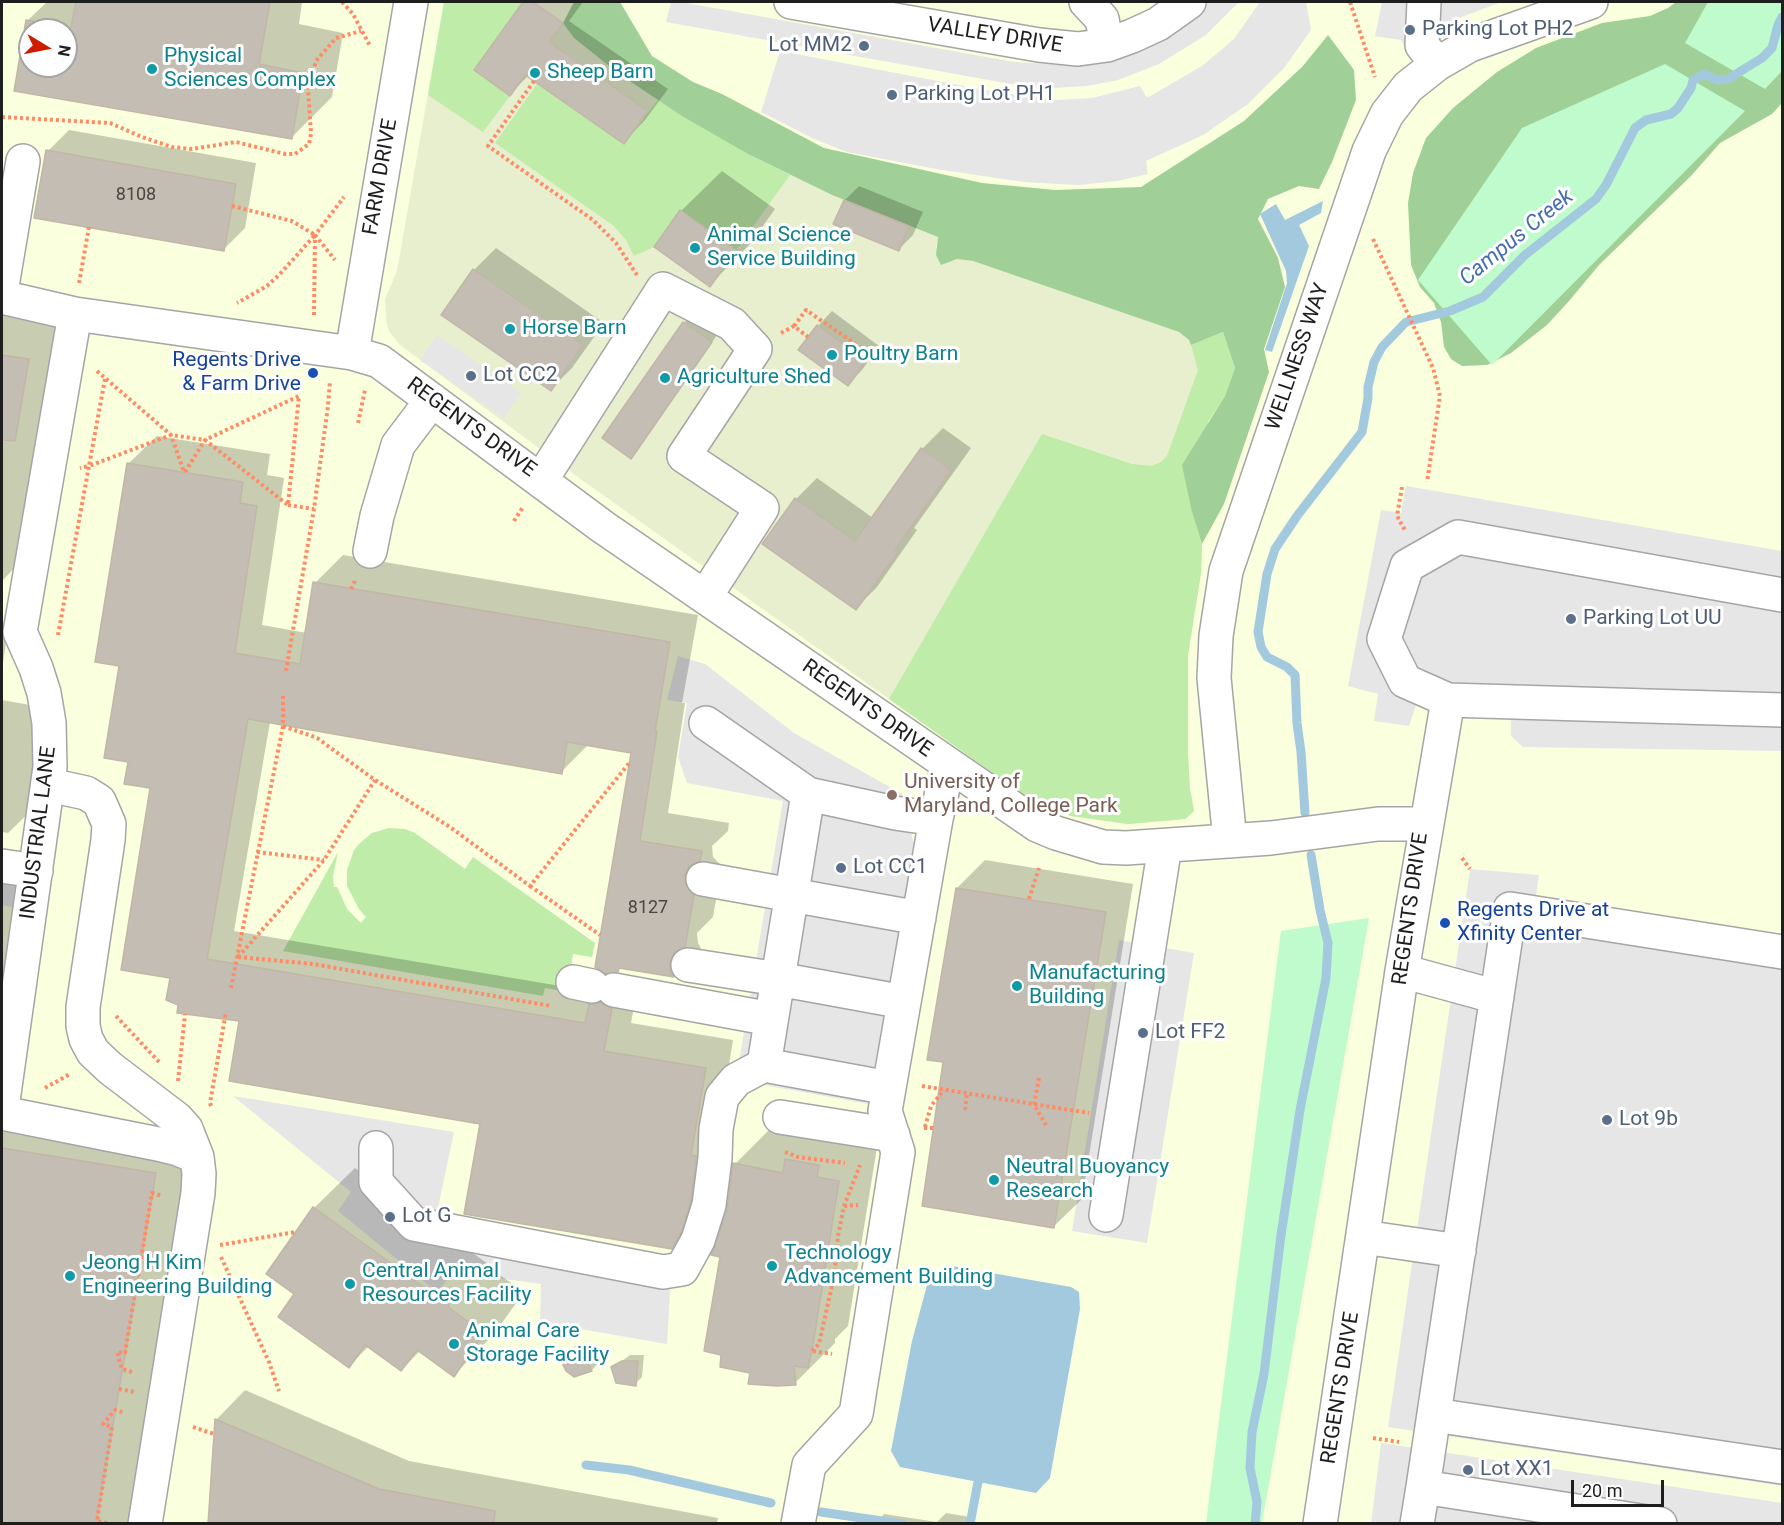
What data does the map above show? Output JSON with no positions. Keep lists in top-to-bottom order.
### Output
{
  "streets": {
    "street": [
      "VALLEY DRIVE",
      "FARM DRIVE",
      "WELLNESS WAY",
      "REGENTS DRIVE",
      "INDUSTRIAL LANE"
    ]
  },
  "crossings": [
    ["FARM DRIVE", "REGENTS DRIVE"],
    ["WELLNESS WAY", "REGENTS DRIVE"],
    ["REGENTS DRIVE", "INDUSTRIAL LANE"]
  ],
  "water": ["Campus Creek"],
  "places": [
    "Parking Lot PH2",
    "Lot MM2",
    "Physical Sciences Complex",
    "Sheep Barn",
    "Parking Lot PH1",
    "Animal Science Service Building",
    "Horse Barn",
    "Poultry Barn",
    "Regents Drive & Farm Drive",
    "Lot CC2",
    "Agriculture Shed",
    "Parking Lot UU",
    "University of Maryland, College Park",
    "Lot CC1",
    "Regents Drive at Xfinity Center",
    "Manufacturing Building",
    "Lot FF2",
    "Lot 9b",
    "Neutral Buoyancy Research",
    "Lot G",
    "Technology Advancement Building",
    "Jeong H Kim Engineering Building",
    "Central Animal Resources Facility",
    "Animal Care Storage Facility",
    "Lot XX1"
  ],
  "house_numbers": ["8108", "8127"],
  "scale_bar": "20 m",
  "north": "right"
}
